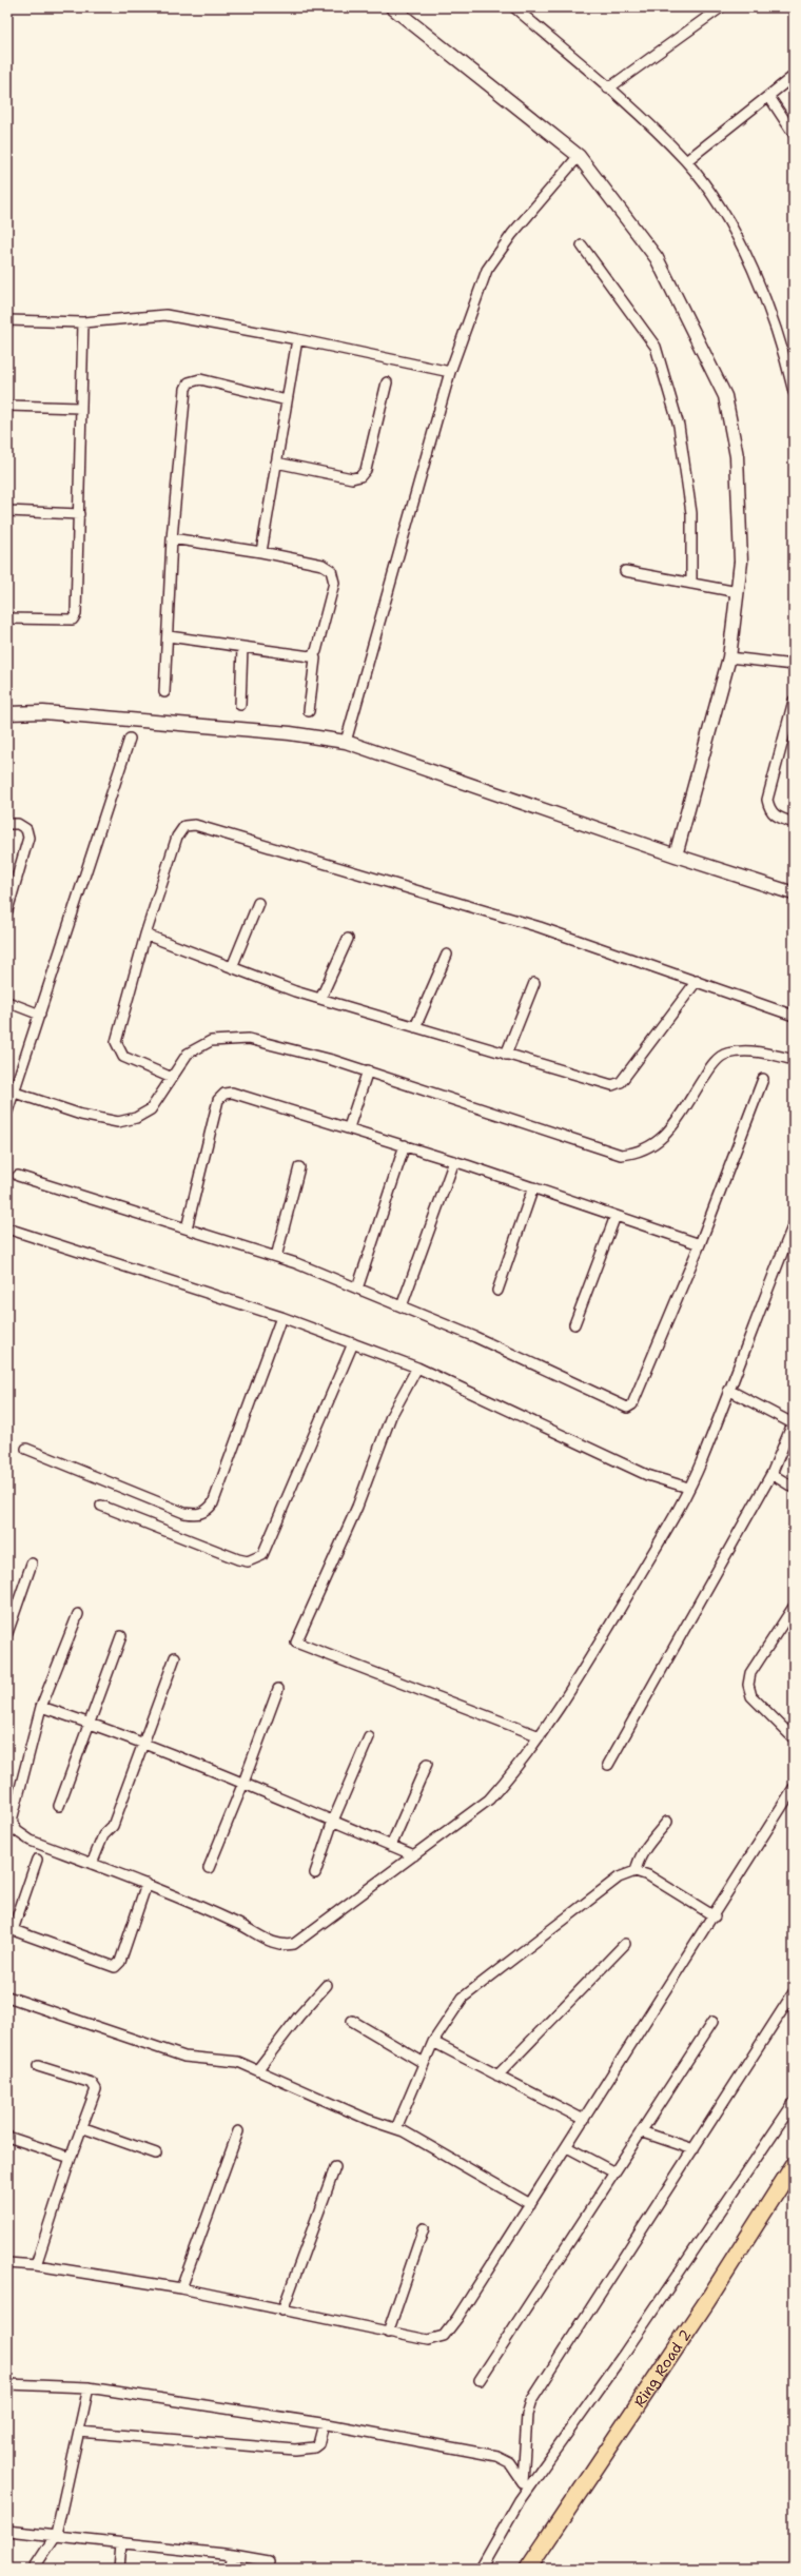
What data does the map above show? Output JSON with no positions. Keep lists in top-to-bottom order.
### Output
{
  "streets": {
    "main road": ["Ring Road 2"]
  }
}
